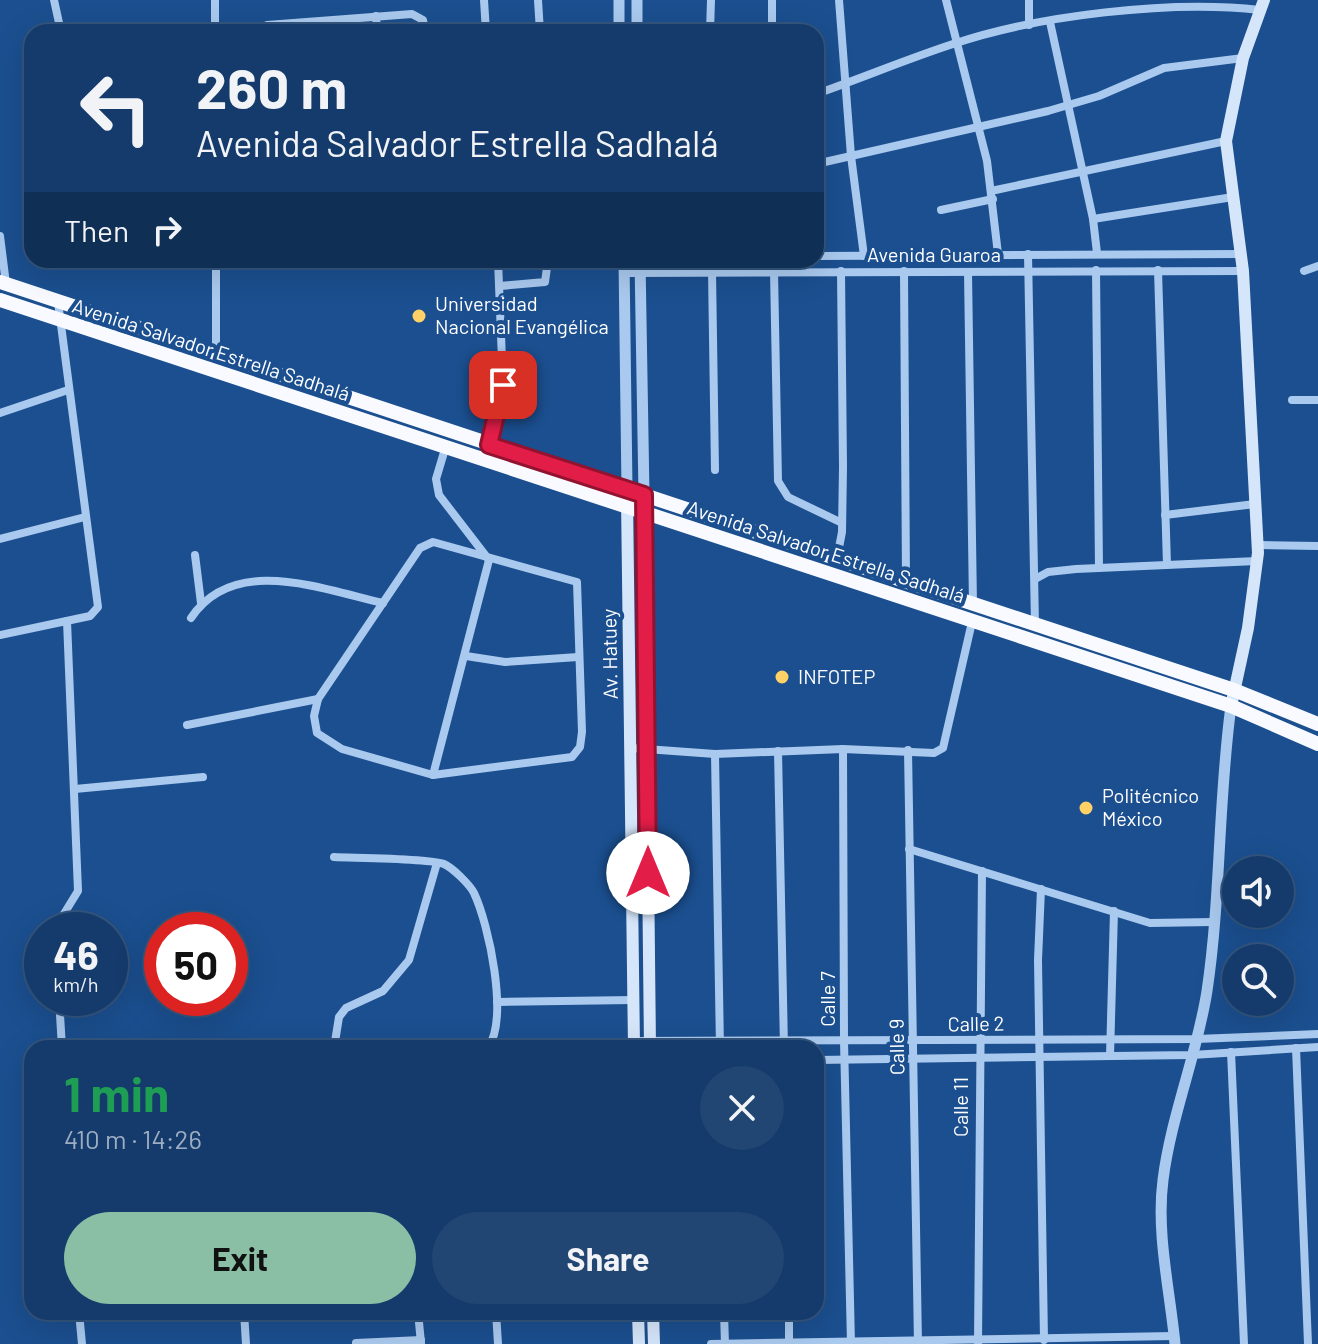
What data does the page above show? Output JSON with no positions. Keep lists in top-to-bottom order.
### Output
{
  "streets": {
    "highway": ["Avenida Salvador Estrella Sadhalá"],
    "main road": ["Av. Hatuey"],
    "street": [
      "Avenida Guaroa",
      "Calle 7",
      "Calle 2",
      "Calle 9",
      "Calle 11"
    ]
  },
  "crossings": [
    ["Avenida Salvador Estrella Sadhalá", "Av. Hatuey"],
    ["Calle 7", "Calle 2"],
    ["Calle 2", "Calle 9"],
    ["Calle 2", "Calle 11"]
  ],
  "places": ["Universidad Nacional Evangélica", "INFOTEP", "Politécnico México"],
  "page": {
    "turn": ["260 m", "Avenida Salvador Estrella Sadhalá"],
    "then": "Then",
    "speed": "46 km/h",
    "limit": "50",
    "heading": ["1 min", "410 m · 14:26"],
    "buttons": ["Exit", "Share"]
  }
}
